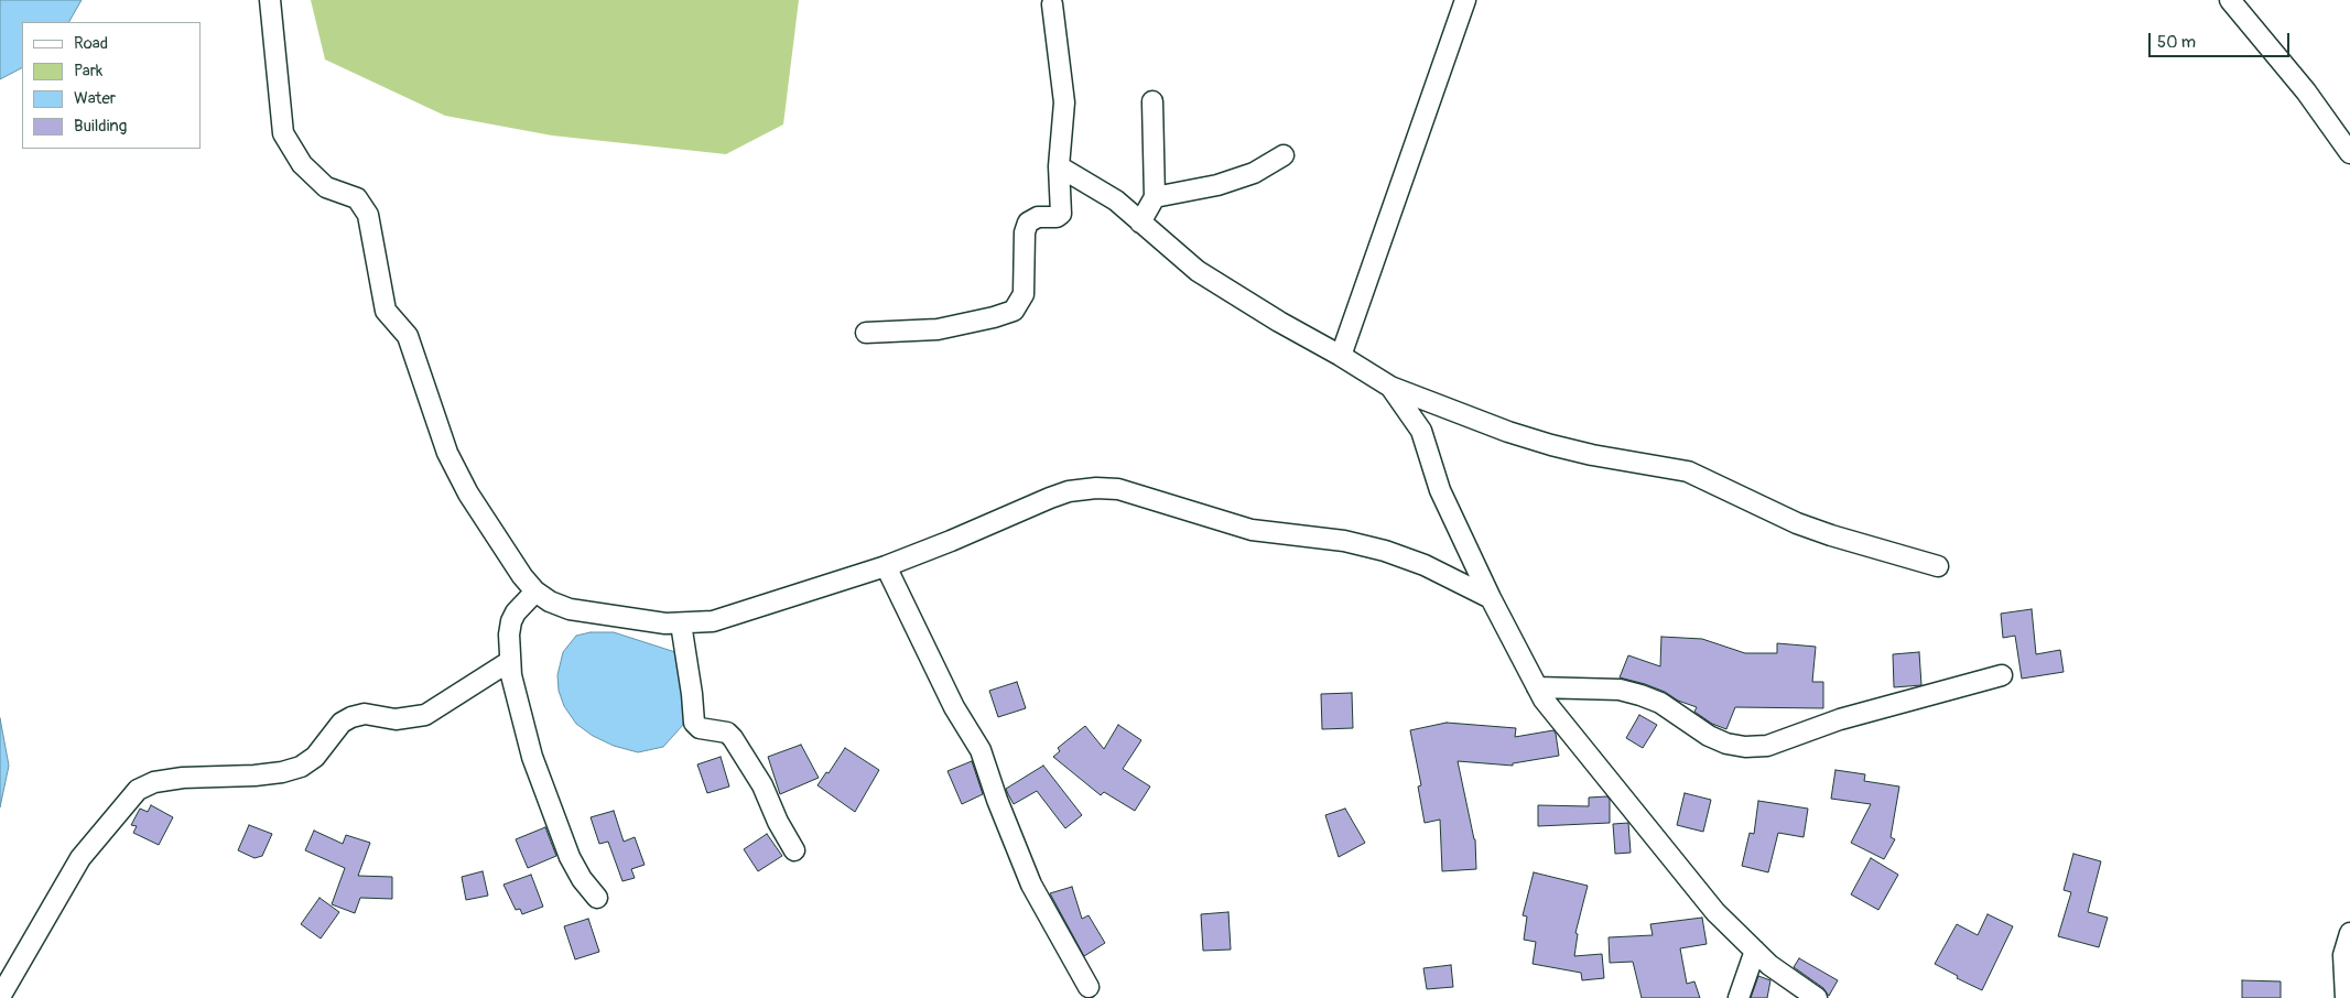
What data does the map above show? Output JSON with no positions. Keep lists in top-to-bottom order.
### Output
{
  "legend": [
    "Road",
    "Park",
    "Water",
    "Building"
  ],
  "scale_bar": "50 m"
}
